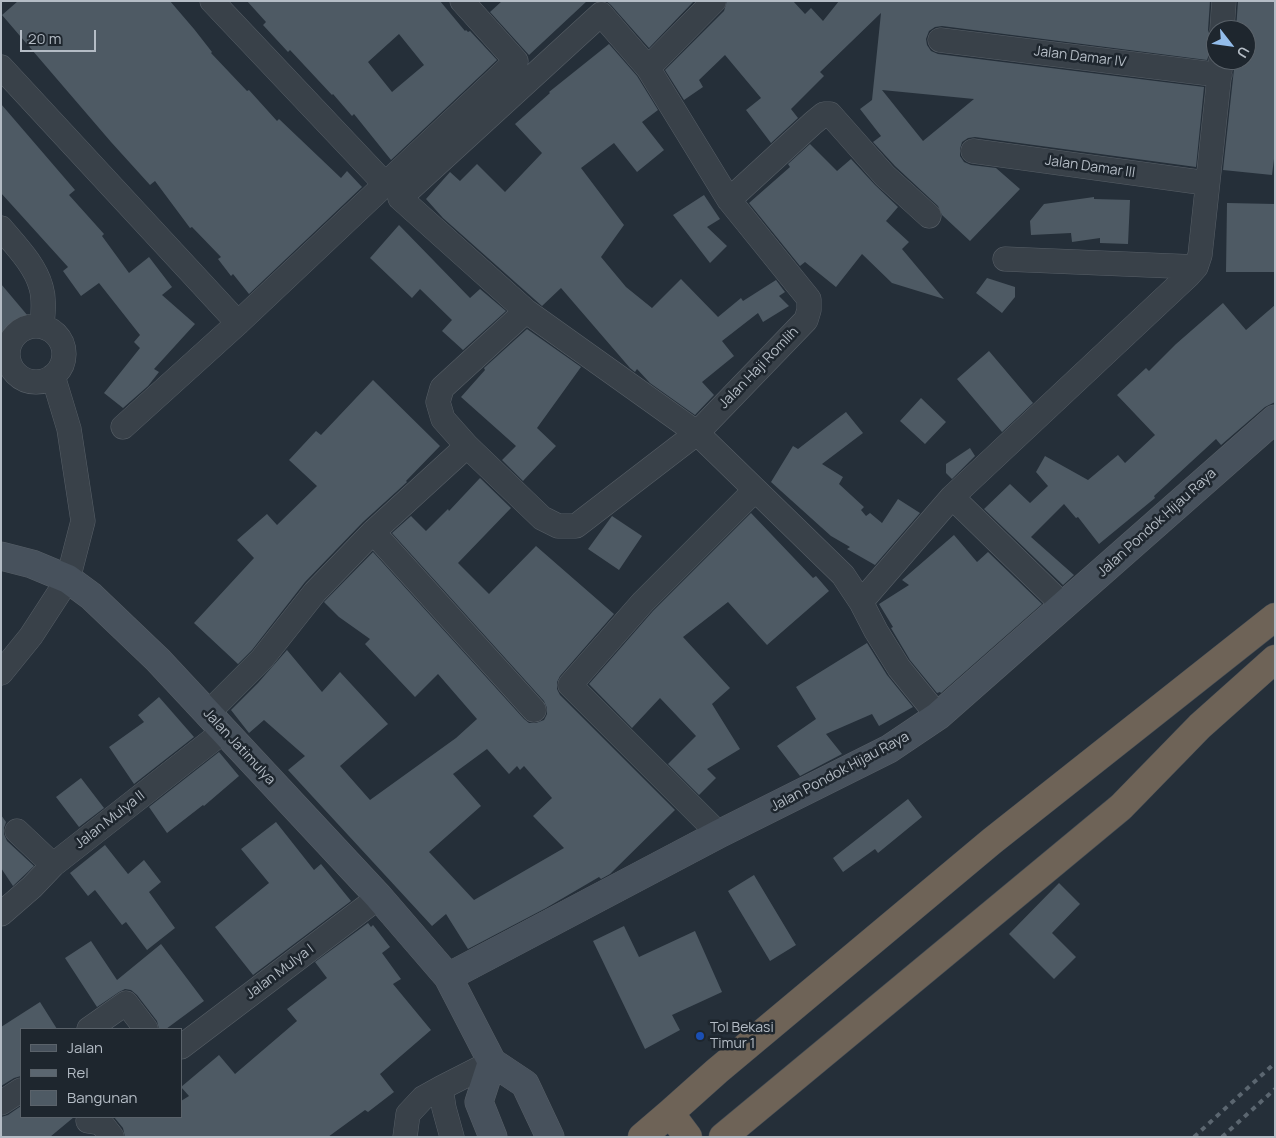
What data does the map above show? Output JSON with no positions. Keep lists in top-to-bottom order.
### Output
{
  "streets": {
    "street": [
      "Jalan Damar IV",
      "Jalan Damar III",
      "Jalan Haji Romlih",
      "Jalan Pondok Hijau Raya",
      "Jalan Jatimulya",
      "Jalan Mulya II",
      "Jalan Mulya I"
    ]
  },
  "crossings": [
    ["Jalan Haji Romlih", "Jalan Mulya II"],
    ["Jalan Pondok Hijau Raya", "Jalan Jatimulya"],
    ["Jalan Jatimulya", "Jalan Mulya II"],
    ["Jalan Jatimulya", "Jalan Mulya I"]
  ],
  "places": ["Tol Bekasi Timur 1"],
  "legend": ["Jalan", "Rel", "Bangunan"],
  "scale_bar": "20 m",
  "north": "bottom right"
}
